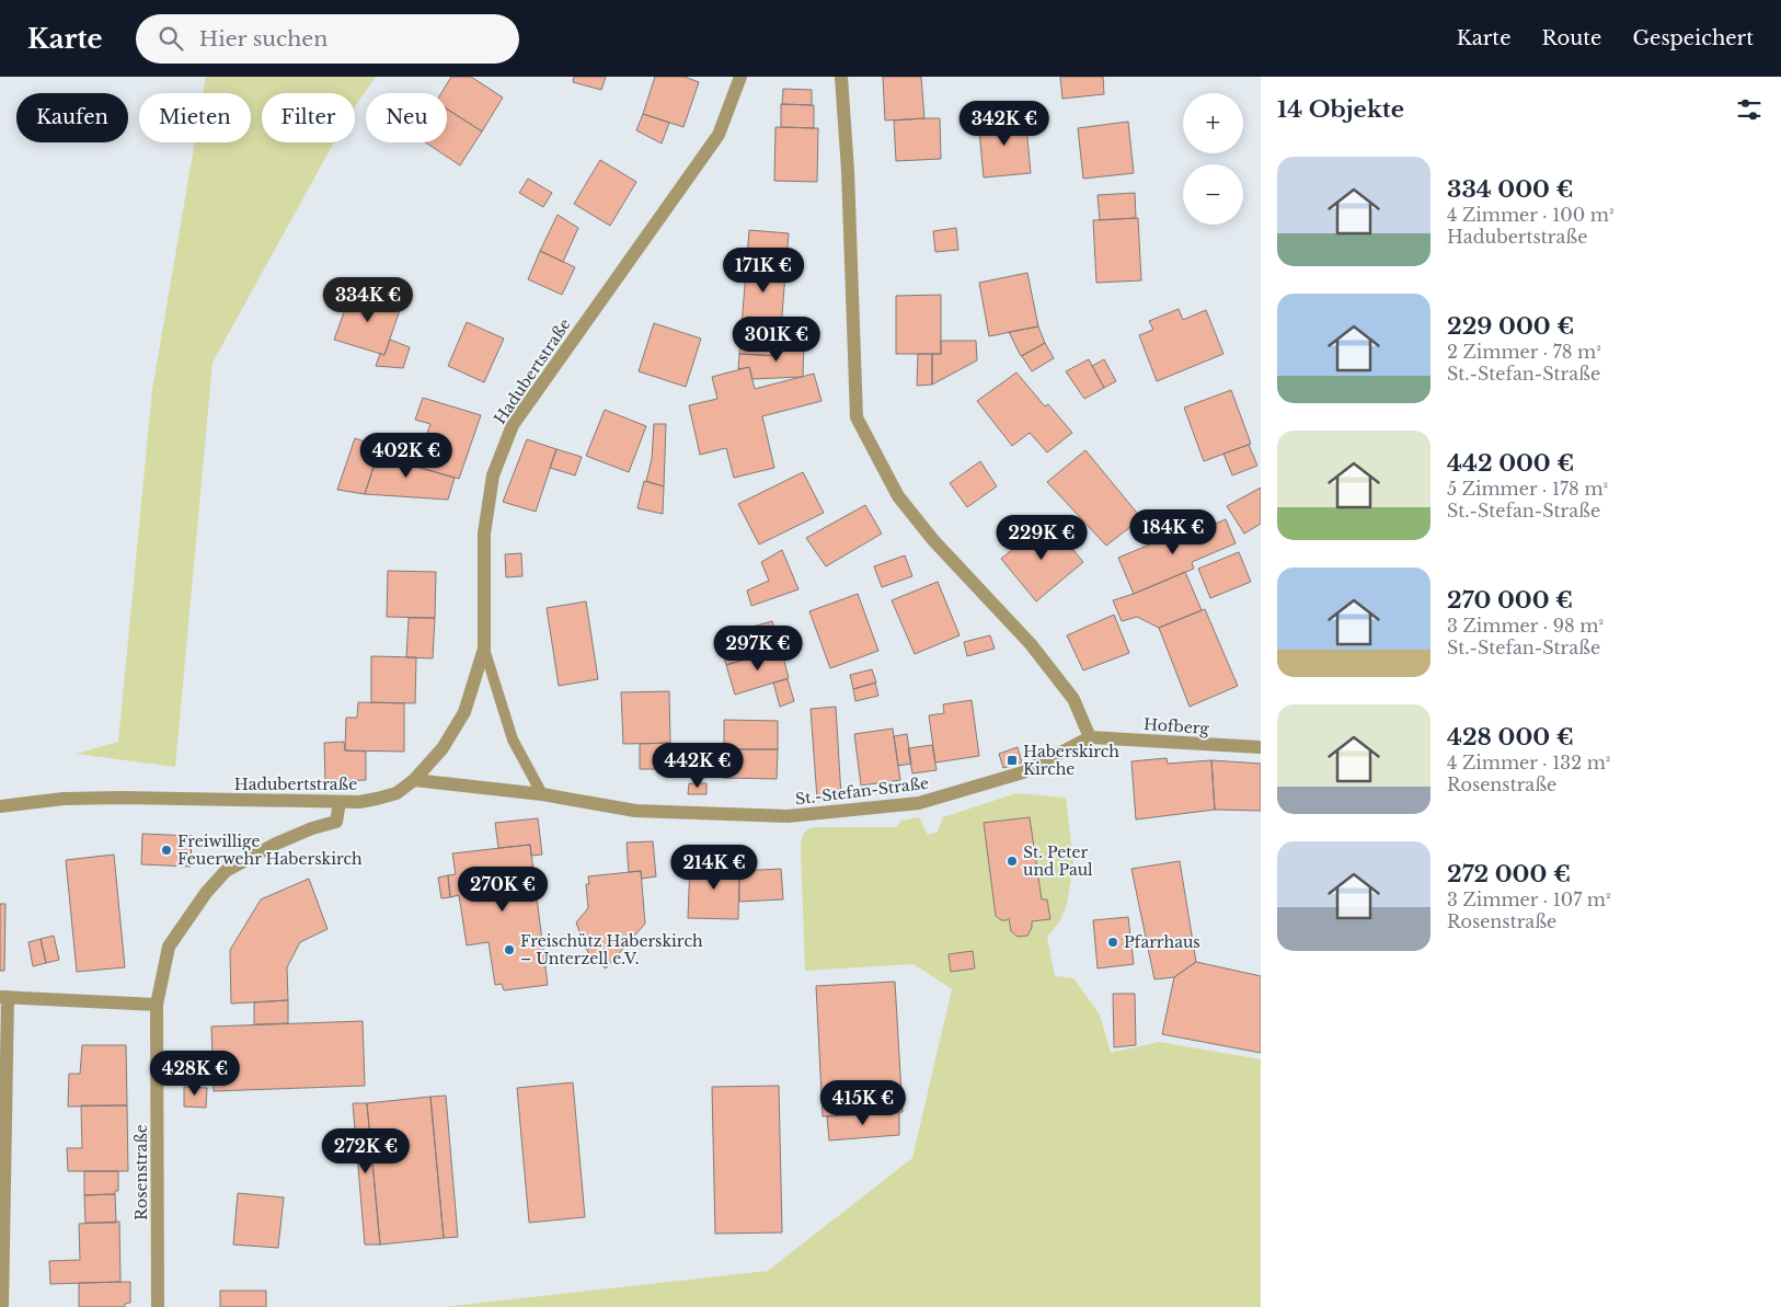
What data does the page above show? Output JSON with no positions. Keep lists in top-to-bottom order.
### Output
{
  "streets": {
    "street": [
      "Hadubertstraße",
      "Hofberg",
      "St.-Stefan-Straße",
      "Rosenstraße"
    ]
  },
  "crossings": [
    ["Hadubertstraße", "St.-Stefan-Straße"],
    ["Hadubertstraße", "Rosenstraße"],
    ["Hofberg", "St.-Stefan-Straße"]
  ],
  "places": {
    "transit": ["Haberskirch Kirche"],
    "other": [
      "Freiwillige Feuerwehr Haberskirch",
      "St. Peter und Paul",
      "Pfarrhaus",
      "Freischütz Haberskirch – Unterzell e.V."
    ]
  },
  "page": {
    "header": "Karte",
    "search": "Hier suchen",
    "nav": ["Karte", "Route", "Gespeichert"],
    "heading": "14 Objekte",
    "map_buttons": ["+", "−"],
    "chip": [
      "Kaufen",
      "Mieten",
      "Filter",
      "Neu"
    ],
    "price": [
      "342K €",
      "171K €",
      "334K €",
      "301K €",
      "402K €",
      "184K €",
      "229K €",
      "297K €",
      "442K €",
      "214K €",
      "270K €",
      "428K €",
      "415K €",
      "272K €"
    ],
    "list": [
      {
        "name": "334 000 €",
        "note": "4 Zimmer · 100 m² · Hadubertstraße"
      },
      {
        "name": "229 000 €",
        "note": "2 Zimmer · 78 m² · St.-Stefan-Straße"
      },
      {
        "name": "442 000 €",
        "note": "5 Zimmer · 178 m² · St.-Stefan-Straße"
      },
      {
        "name": "270 000 €",
        "note": "3 Zimmer · 98 m² · St.-Stefan-Straße"
      },
      {
        "name": "428 000 €",
        "note": "4 Zimmer · 132 m² · Rosenstraße"
      },
      {
        "name": "272 000 €",
        "note": "3 Zimmer · 107 m² · Rosenstraße"
      }
    ]
  }
}
